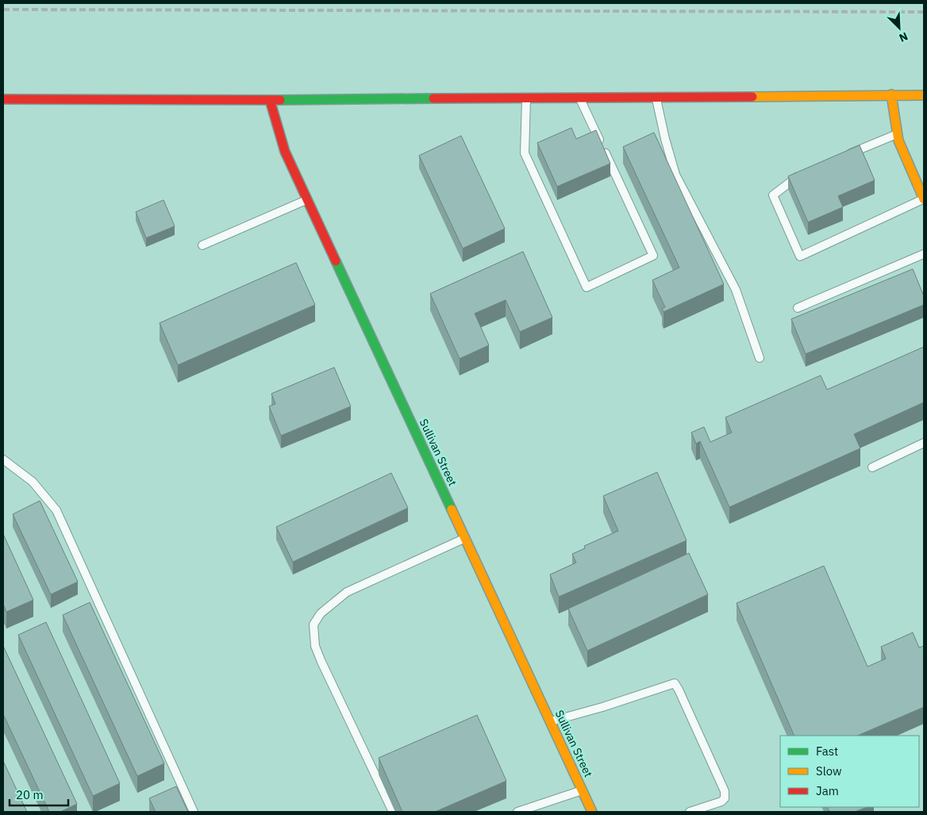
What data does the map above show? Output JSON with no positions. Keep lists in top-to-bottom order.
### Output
{
  "streets": {
    "main road": ["Sullivan Street"]
  },
  "legend": ["Fast", "Slow", "Jam"],
  "scale_bar": "20 m",
  "north": "bottom right"
}
